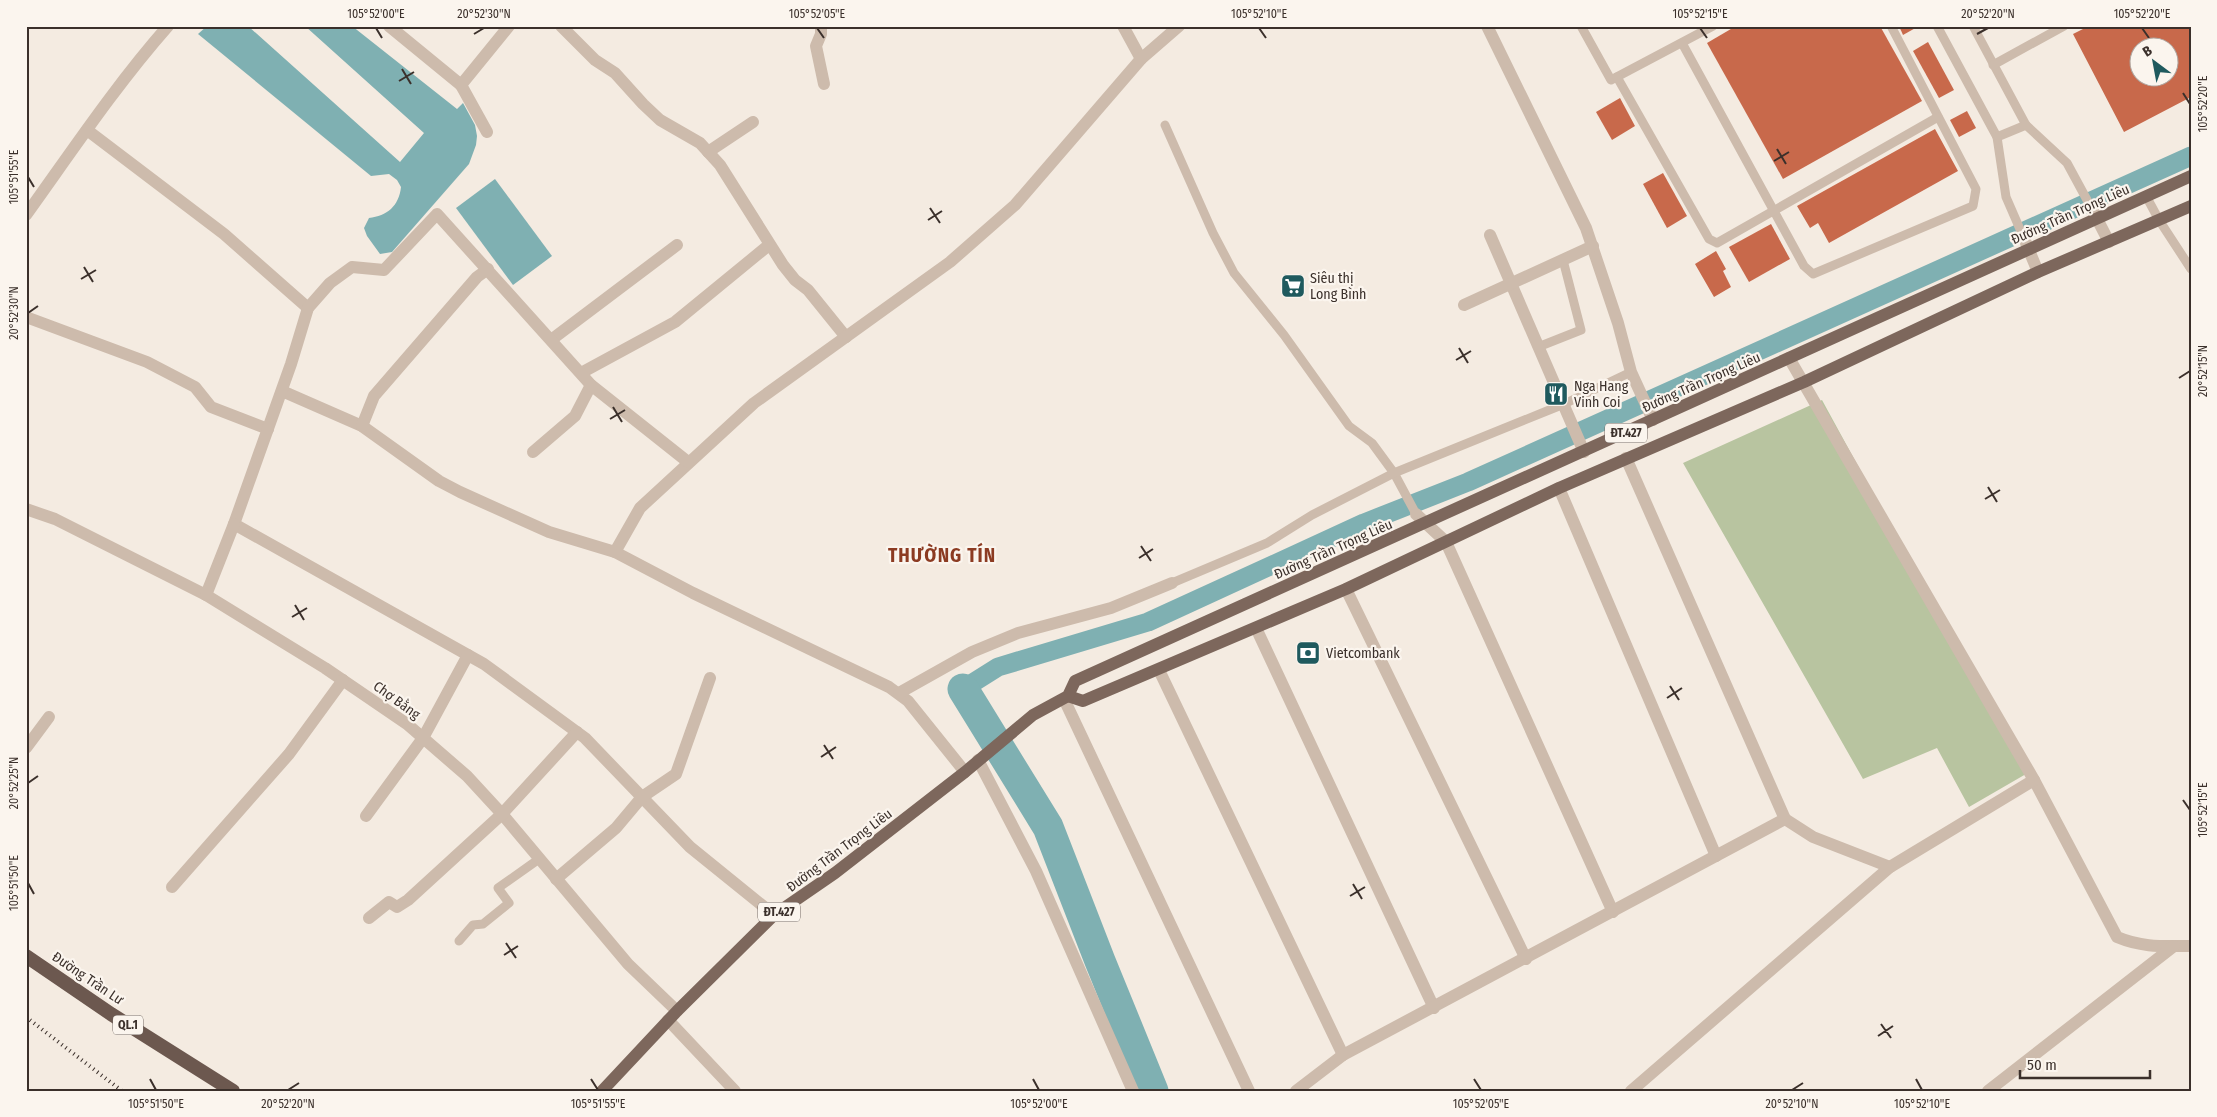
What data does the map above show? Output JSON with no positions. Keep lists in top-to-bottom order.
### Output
{
  "streets": {
    "highway": ["Đường Trần Lư", "QL.1"],
    "main road": ["Đường Trần Trọng Liêu", "ĐT.427"],
    "street": ["Chợ Bằng"]
  },
  "crossings": [
    ["Đường Trần Trọng Liêu", "ĐT.427"],
    ["Đường Trần Trọng Liêu", "Chợ Bằng"]
  ],
  "districts": ["THƯỜNG TÍN"],
  "places": {
    "supermarket": ["Siêu thị Long Bình"],
    "restaurant": ["Nga Hang Vinh Coi"],
    "bank": ["Vietcombank"]
  },
  "scale_bar": "50 m",
  "north": "top left",
  "coordinates": [
    "105°52'00\"E",
    "20°52'30\"N",
    "105°52'05\"E",
    "105°52'10\"E",
    "105°52'15\"E",
    "20°52'20\"N",
    "105°52'20\"E",
    "105°51'55\"E",
    "20°52'15\"N",
    "20°52'25\"N",
    "105°51'50\"E",
    "20°52'10\"N"
  ]
}
